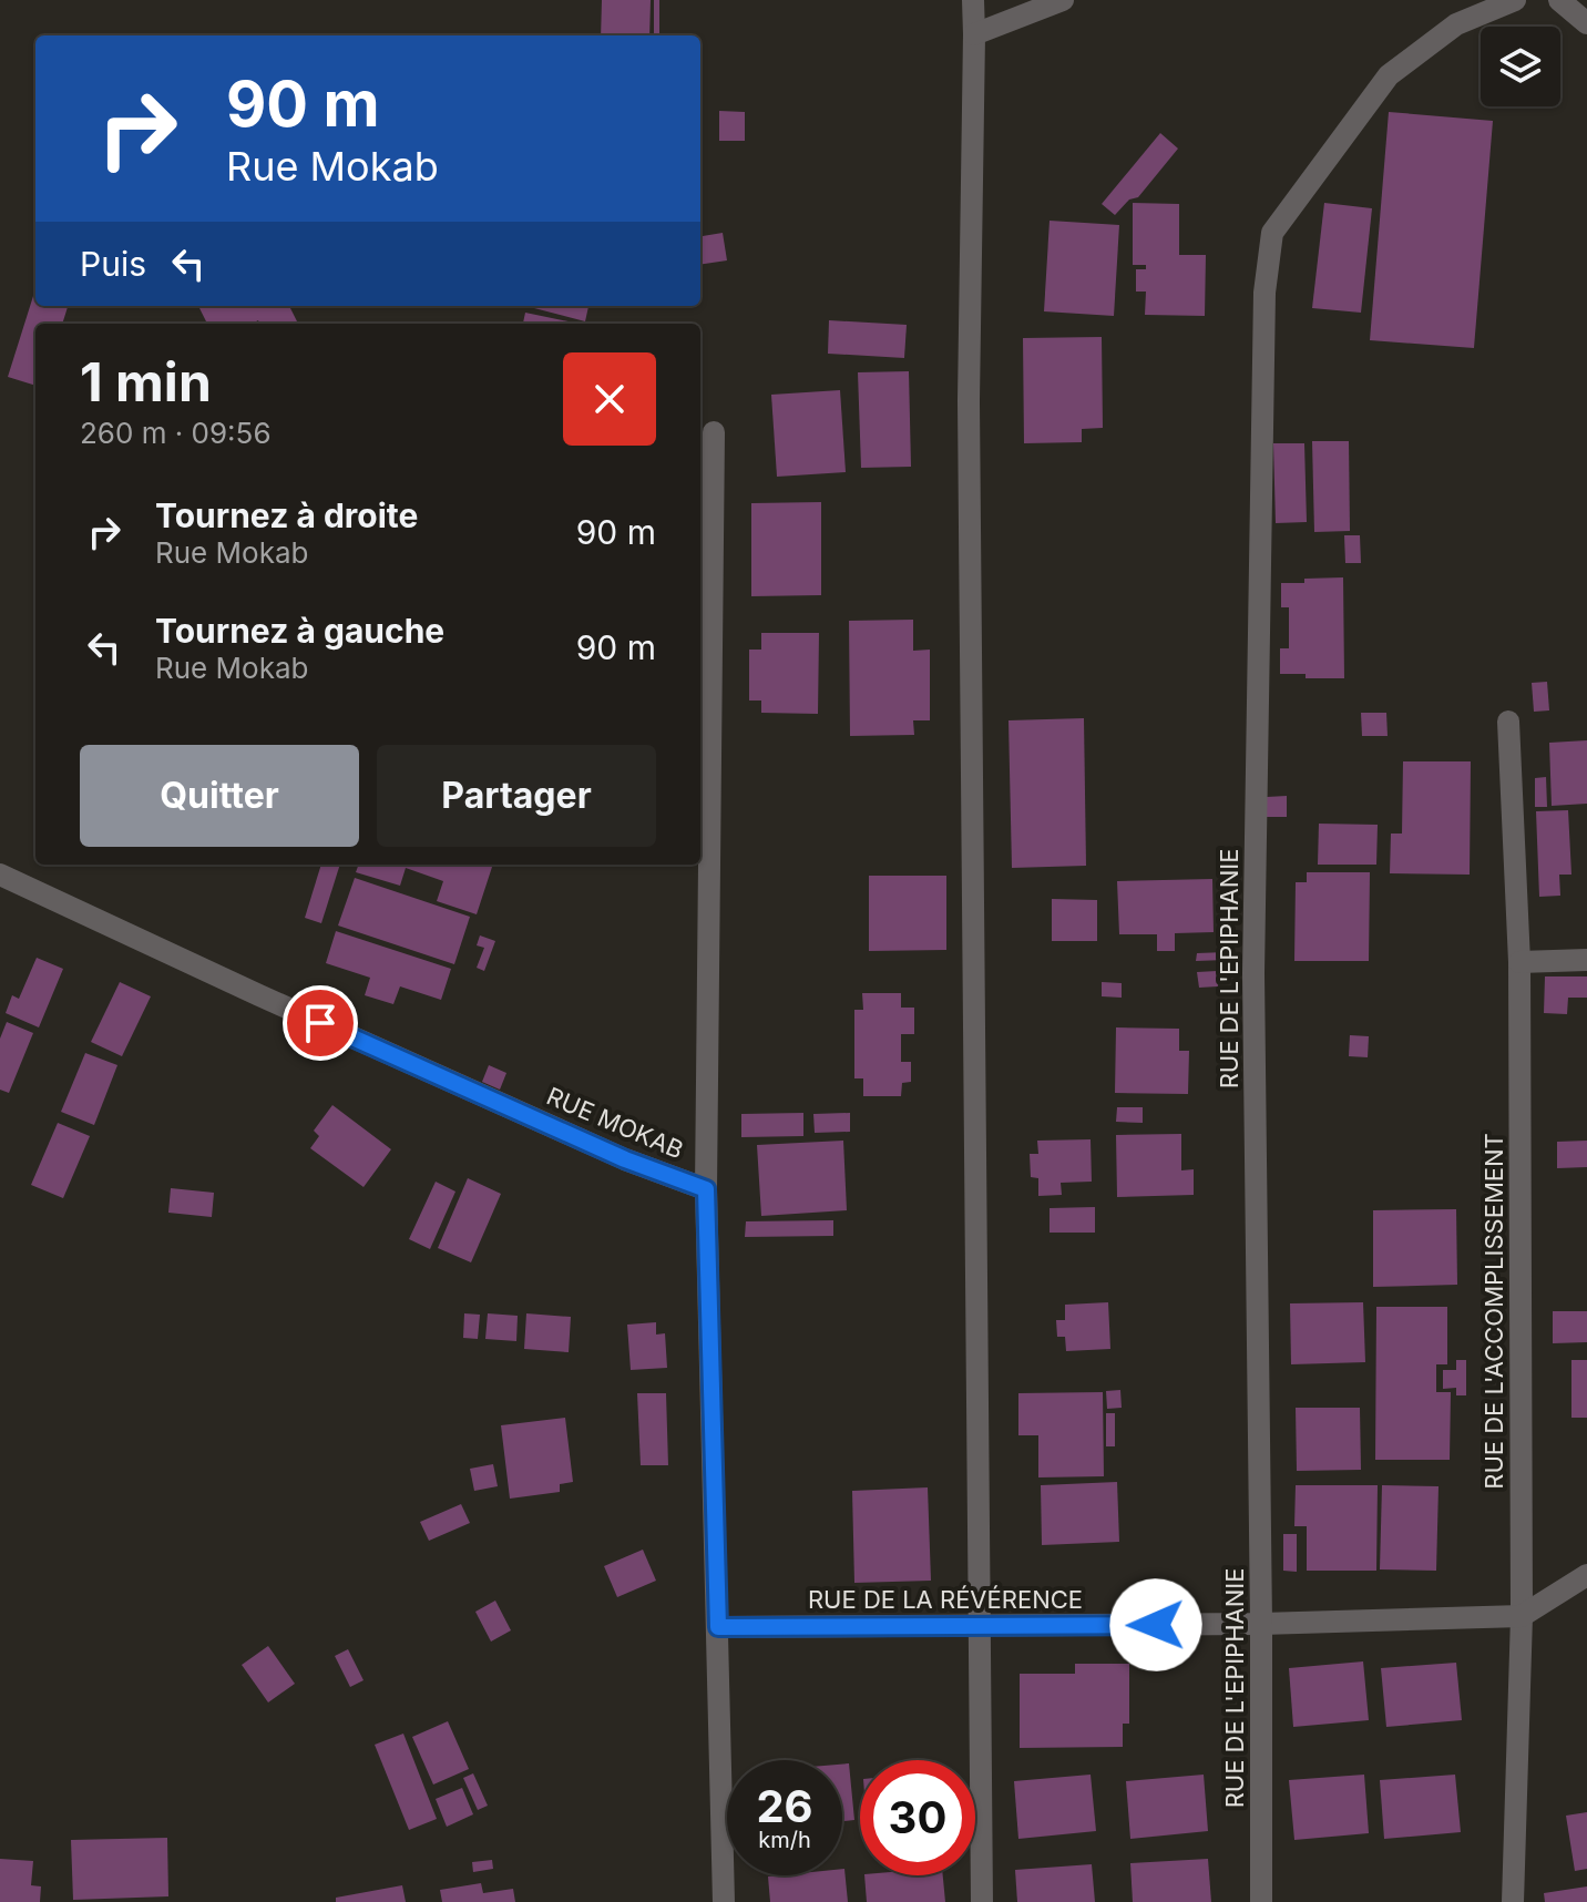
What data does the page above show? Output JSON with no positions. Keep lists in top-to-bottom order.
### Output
{
  "streets": {
    "street": [
      "RUE DE L'EPIPHANIE",
      "RUE MOKAB",
      "RUE DE L'ACCOMPLISSEMENT",
      "RUE DE LA RÉVÉRENCE"
    ]
  },
  "crossings": [
    ["RUE DE L'EPIPHANIE", "RUE DE LA RÉVÉRENCE"],
    ["RUE DE L'ACCOMPLISSEMENT", "RUE DE LA RÉVÉRENCE"]
  ],
  "page": {
    "turn": ["90 m", "Rue Mokab"],
    "then": "Puis",
    "heading": ["1 min", "260 m · 09:56"],
    "list": [
      {
        "name": "Tournez à droite",
        "note": "Rue Mokab",
        "value": "90 m"
      },
      {
        "name": "Tournez à gauche",
        "note": "Rue Mokab",
        "value": "90 m"
      }
    ],
    "buttons": ["Quitter", "Partager"],
    "speed": "26 km/h",
    "limit": "30"
  }
}
